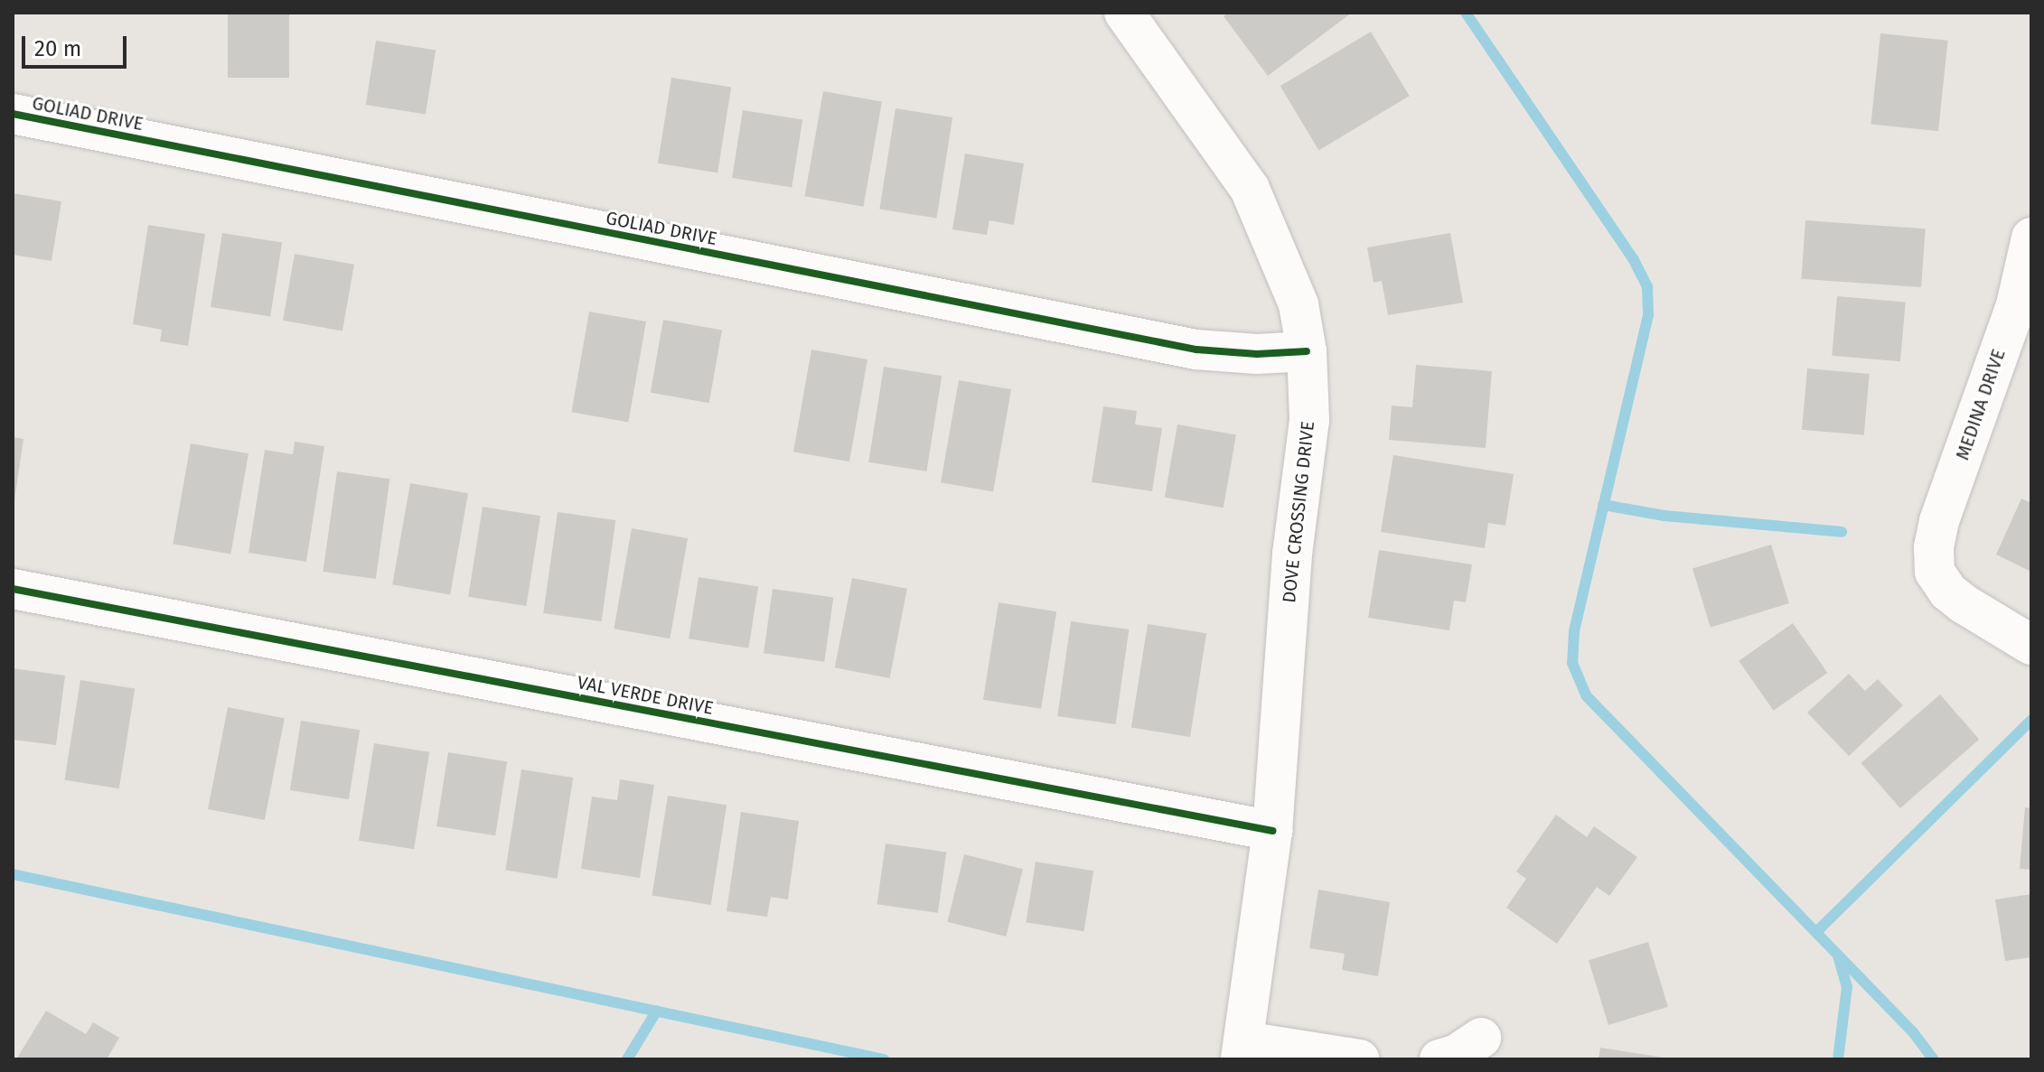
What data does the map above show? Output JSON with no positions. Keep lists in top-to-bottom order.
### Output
{
  "streets": {
    "street": [
      "GOLIAD DRIVE",
      "MEDINA DRIVE",
      "DOVE CROSSING DRIVE",
      "VAL VERDE DRIVE"
    ]
  },
  "crossings": [
    ["GOLIAD DRIVE", "DOVE CROSSING DRIVE"],
    ["DOVE CROSSING DRIVE", "VAL VERDE DRIVE"]
  ],
  "scale_bar": "20 m"
}
